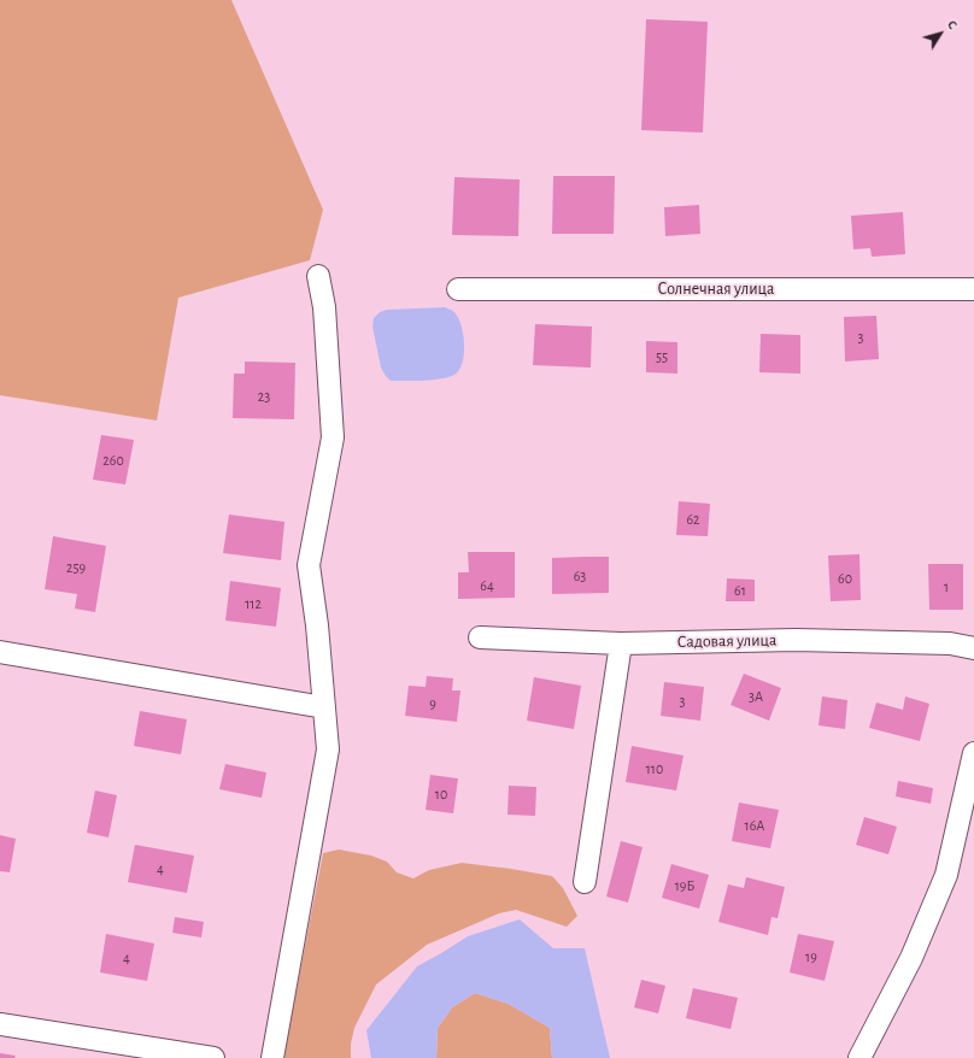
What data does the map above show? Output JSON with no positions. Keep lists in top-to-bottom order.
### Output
{
  "streets": {
    "street": ["Солнечная улица", "Садовая улица"]
  },
  "house_numbers": [
    "3",
    "55",
    "23",
    "260",
    "62",
    "259",
    "63",
    "60",
    "64",
    "1",
    "61",
    "112",
    "3А",
    "3",
    "9",
    "110",
    "10",
    "16А",
    "4",
    "19Б",
    "19",
    "4"
  ],
  "north": "top right"
}
